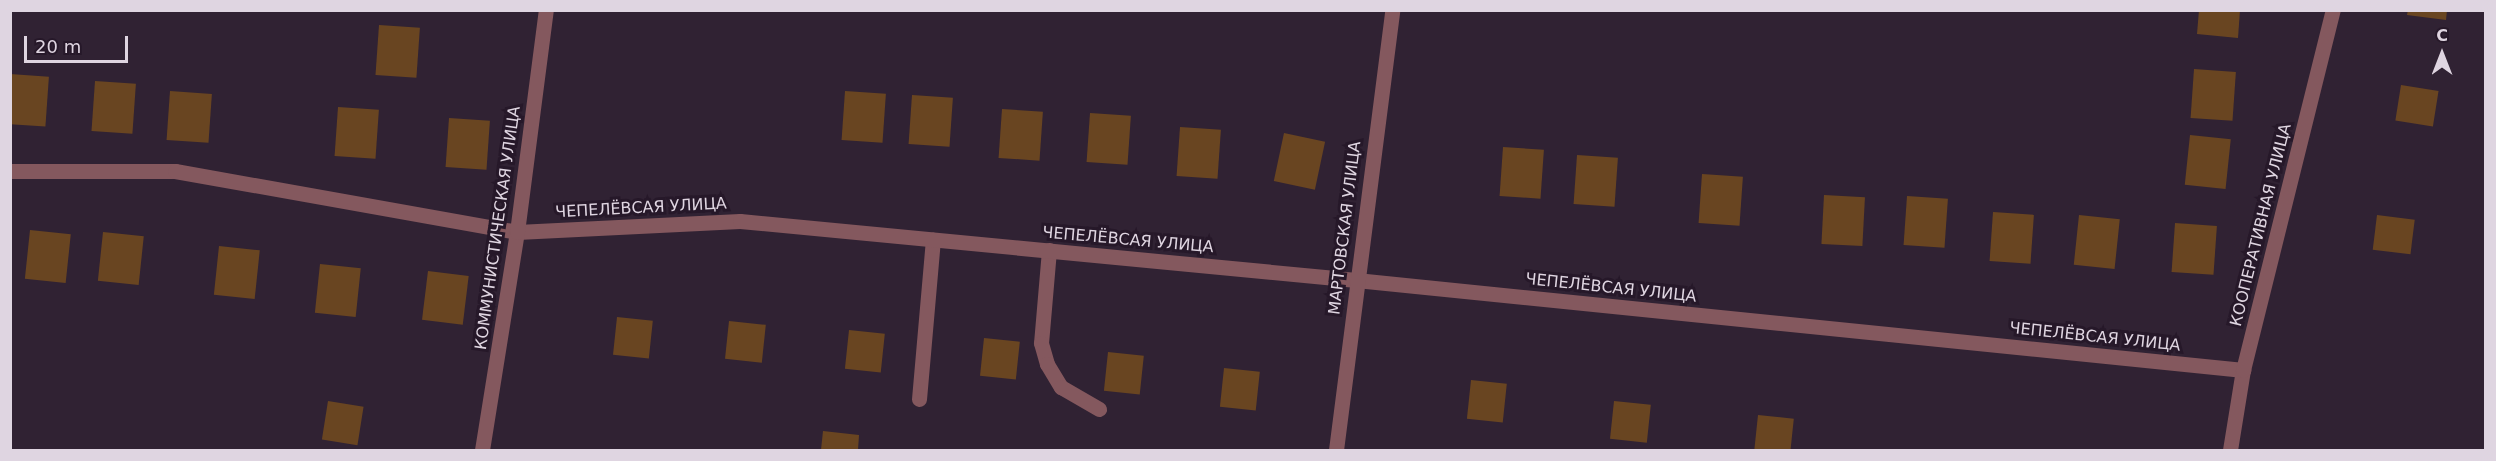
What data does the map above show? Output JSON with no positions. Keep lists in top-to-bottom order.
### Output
{
  "streets": {
    "street": [
      "ЧЕПЕЛЁВСАЯ УЛИЦА",
      "КООПЕРАТИВНАЯ УЛИЦА",
      "КОММУНИСТИЧЕСКАЯ УЛИЦА",
      "МАРТОВСКАЯ УЛИЦА"
    ]
  },
  "crossings": [
    ["ЧЕПЕЛЁВСАЯ УЛИЦА", "КООПЕРАТИВНАЯ УЛИЦА"],
    ["ЧЕПЕЛЁВСАЯ УЛИЦА", "КОММУНИСТИЧЕСКАЯ УЛИЦА"],
    ["ЧЕПЕЛЁВСАЯ УЛИЦА", "МАРТОВСКАЯ УЛИЦА"]
  ],
  "scale_bar": "20 m",
  "north": "top"
}
